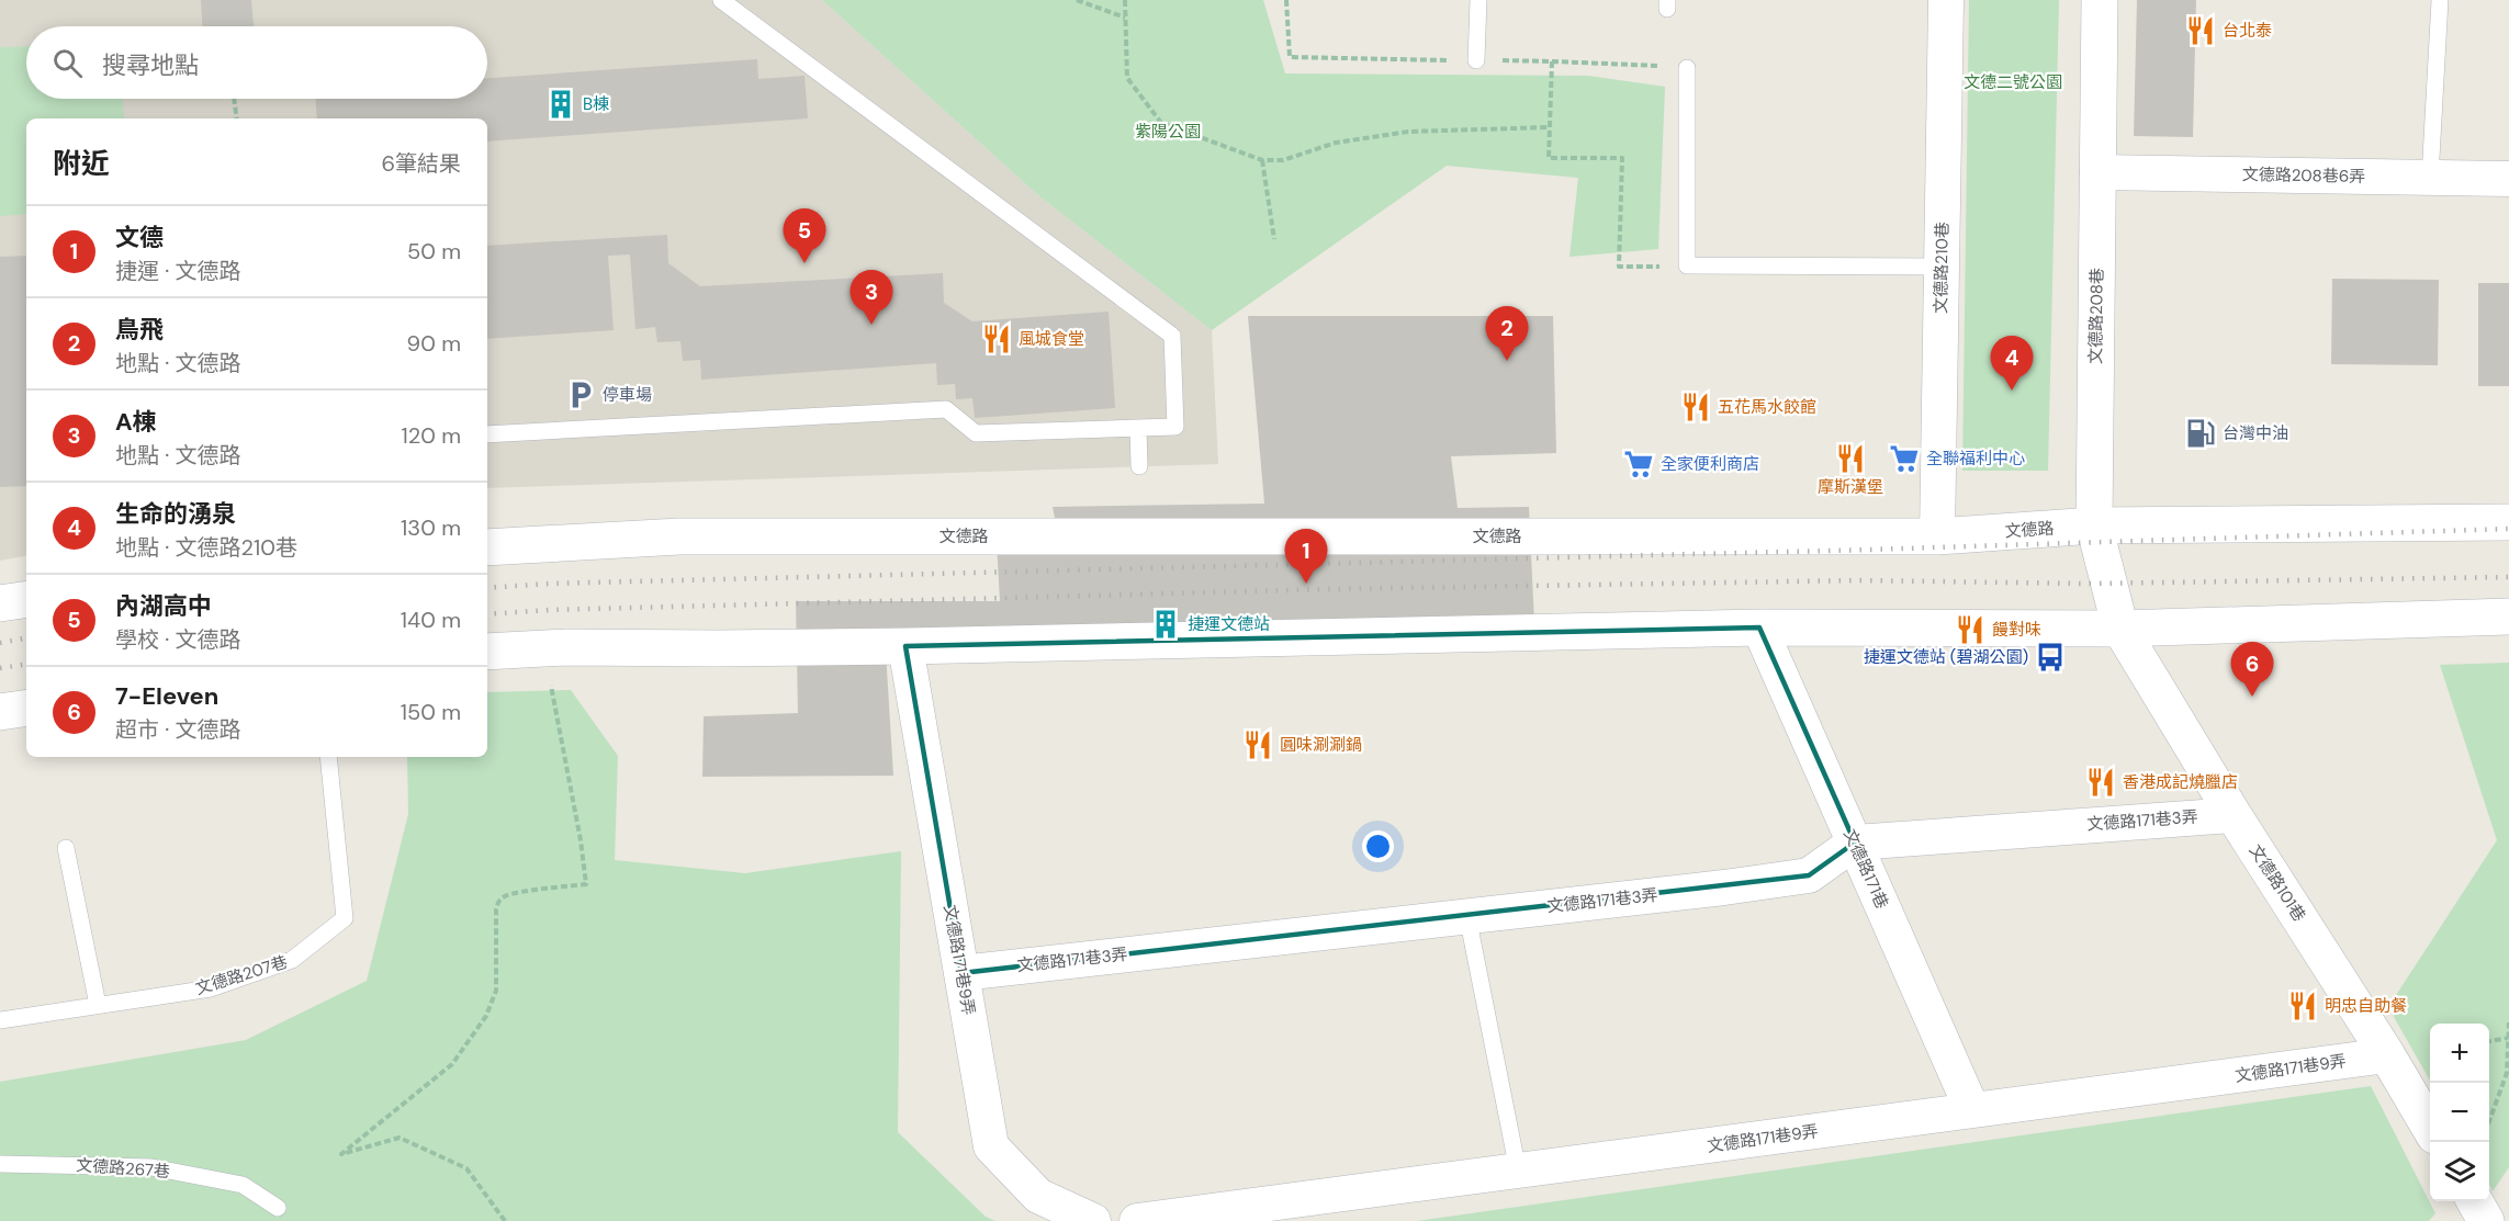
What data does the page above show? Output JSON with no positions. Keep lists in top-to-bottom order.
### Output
{
  "streets": {
    "main road": ["文德路208巷", "文德路", "文德路101巷"],
    "street": [
      "文德路208巷6弄",
      "文德路210巷",
      "文德路171巷3弄",
      "文德路171巷",
      "文德路171巷9弄"
    ],
    "lane": ["文德路207巷", "文德路267巷"]
  },
  "crossings": [
    ["文德路208巷6弄", "文德路208巷"],
    ["文德路210巷", "文德路"],
    ["文德路208巷", "文德路"],
    ["文德路208巷", "文德路101巷"],
    ["文德路171巷3弄", "文德路171巷"],
    ["文德路171巷3弄", "文德路101巷"],
    ["文德路171巷3弄", "文德路171巷9弄"],
    ["文德路171巷", "文德路171巷9弄"],
    ["文德路101巷", "文德路171巷9弄"]
  ],
  "parks": ["文德二號公園", "紫陽公園"],
  "places": {
    "restaurant": [
      "台北泰",
      "風城食堂",
      "五花馬水餃館",
      "摩斯漢堡",
      "饅對味",
      "圓味涮涮鍋",
      "香港成記燒臘店",
      "明忠自助餐"
    ],
    "building": ["B棟", "捷運文德站"],
    "parking": ["停車場"],
    "fuel station": ["台灣中油"],
    "supermarket": ["全聯福利中心", "全家便利商店"],
    "bus stop": ["捷運文德站 (碧湖公園)"]
  },
  "page": {
    "search": "搜尋地點",
    "heading": ["附近", "6筆結果"],
    "list": [
      {
        "mark": "1",
        "name": "文德",
        "note": "捷運 · 文德路",
        "value": "50 m"
      },
      {
        "mark": "2",
        "name": "鳥飛",
        "note": "地點 · 文德路",
        "value": "90 m"
      },
      {
        "mark": "3",
        "name": "A棟",
        "note": "地點 · 文德路",
        "value": "120 m"
      },
      {
        "mark": "4",
        "name": "生命的湧泉",
        "note": "地點 · 文德路210巷",
        "value": "130 m"
      },
      {
        "mark": "5",
        "name": "內湖高中",
        "note": "學校 · 文德路",
        "value": "140 m"
      },
      {
        "mark": "6",
        "name": "7-Eleven",
        "note": "超市 · 文德路",
        "value": "150 m"
      }
    ],
    "pins": [
      "5",
      "3",
      "2",
      "4",
      "1",
      "6"
    ],
    "map_buttons": ["+", "−"]
  }
}
